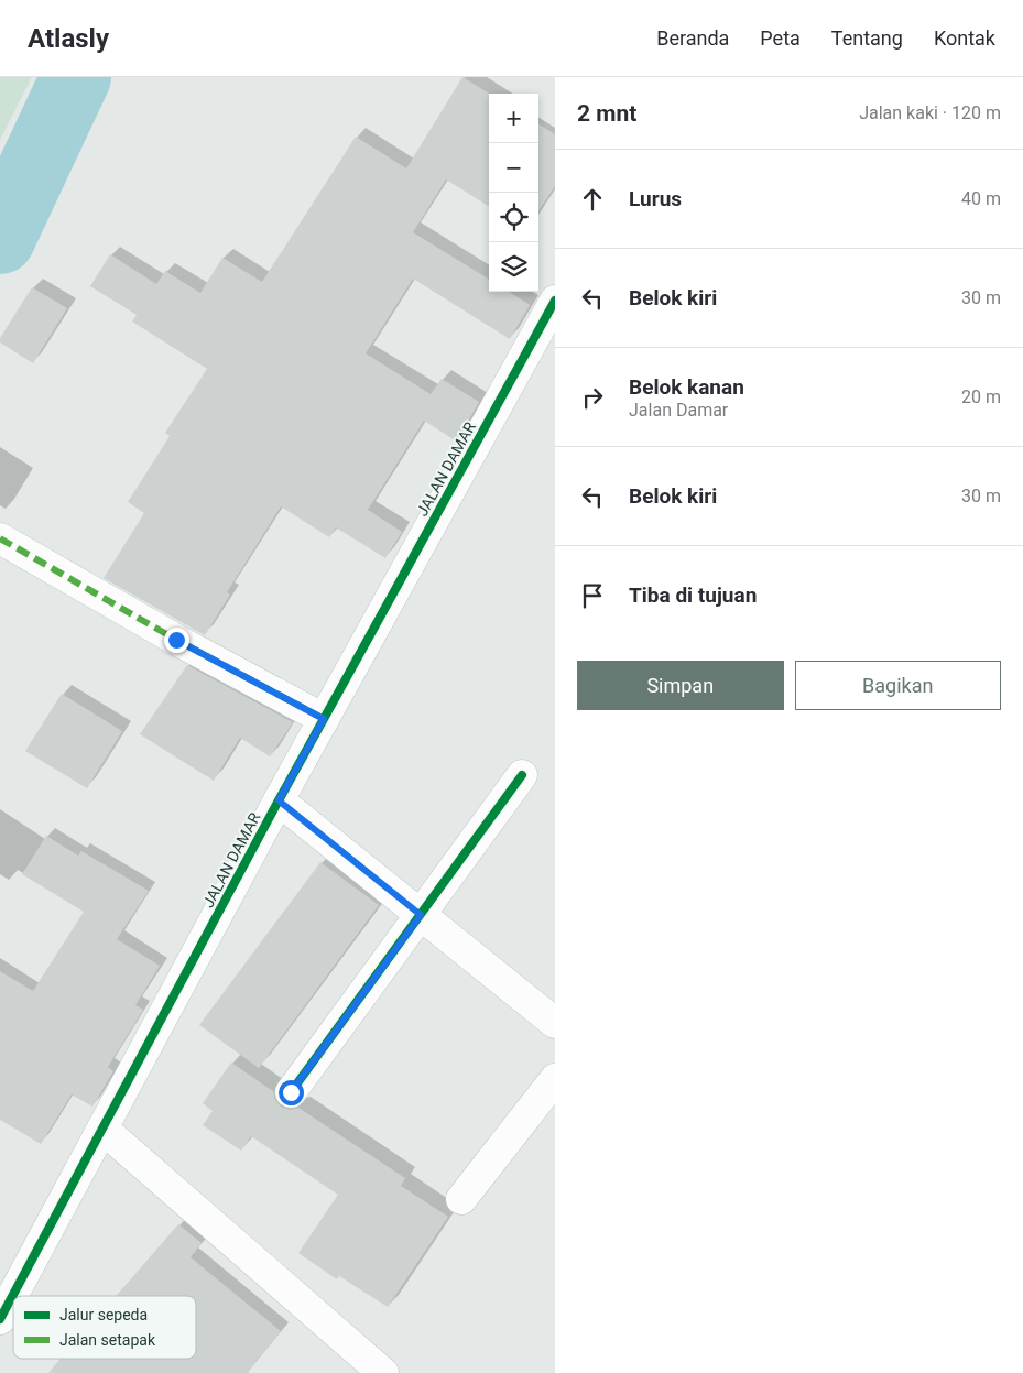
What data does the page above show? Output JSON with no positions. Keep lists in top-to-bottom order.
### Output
{
  "streets": {
    "street": ["JALAN DAMAR"]
  },
  "legend": ["Jalur sepeda", "Jalan setapak"],
  "page": {
    "header": "Atlasly",
    "nav": [
      "Beranda",
      "Peta",
      "Tentang",
      "Kontak"
    ],
    "heading": ["2 mnt", "Jalan kaki · 120 m"],
    "map_buttons": ["+", "−"],
    "list": [
      ["Lurus", "40 m"],
      ["Belok kiri", "30 m"],
      ["Belok kanan", "Jalan Damar", "20 m"],
      ["Belok kiri", "30 m"],
      "Tiba di tujuan"
    ],
    "buttons": ["Simpan", "Bagikan"]
  }
}
